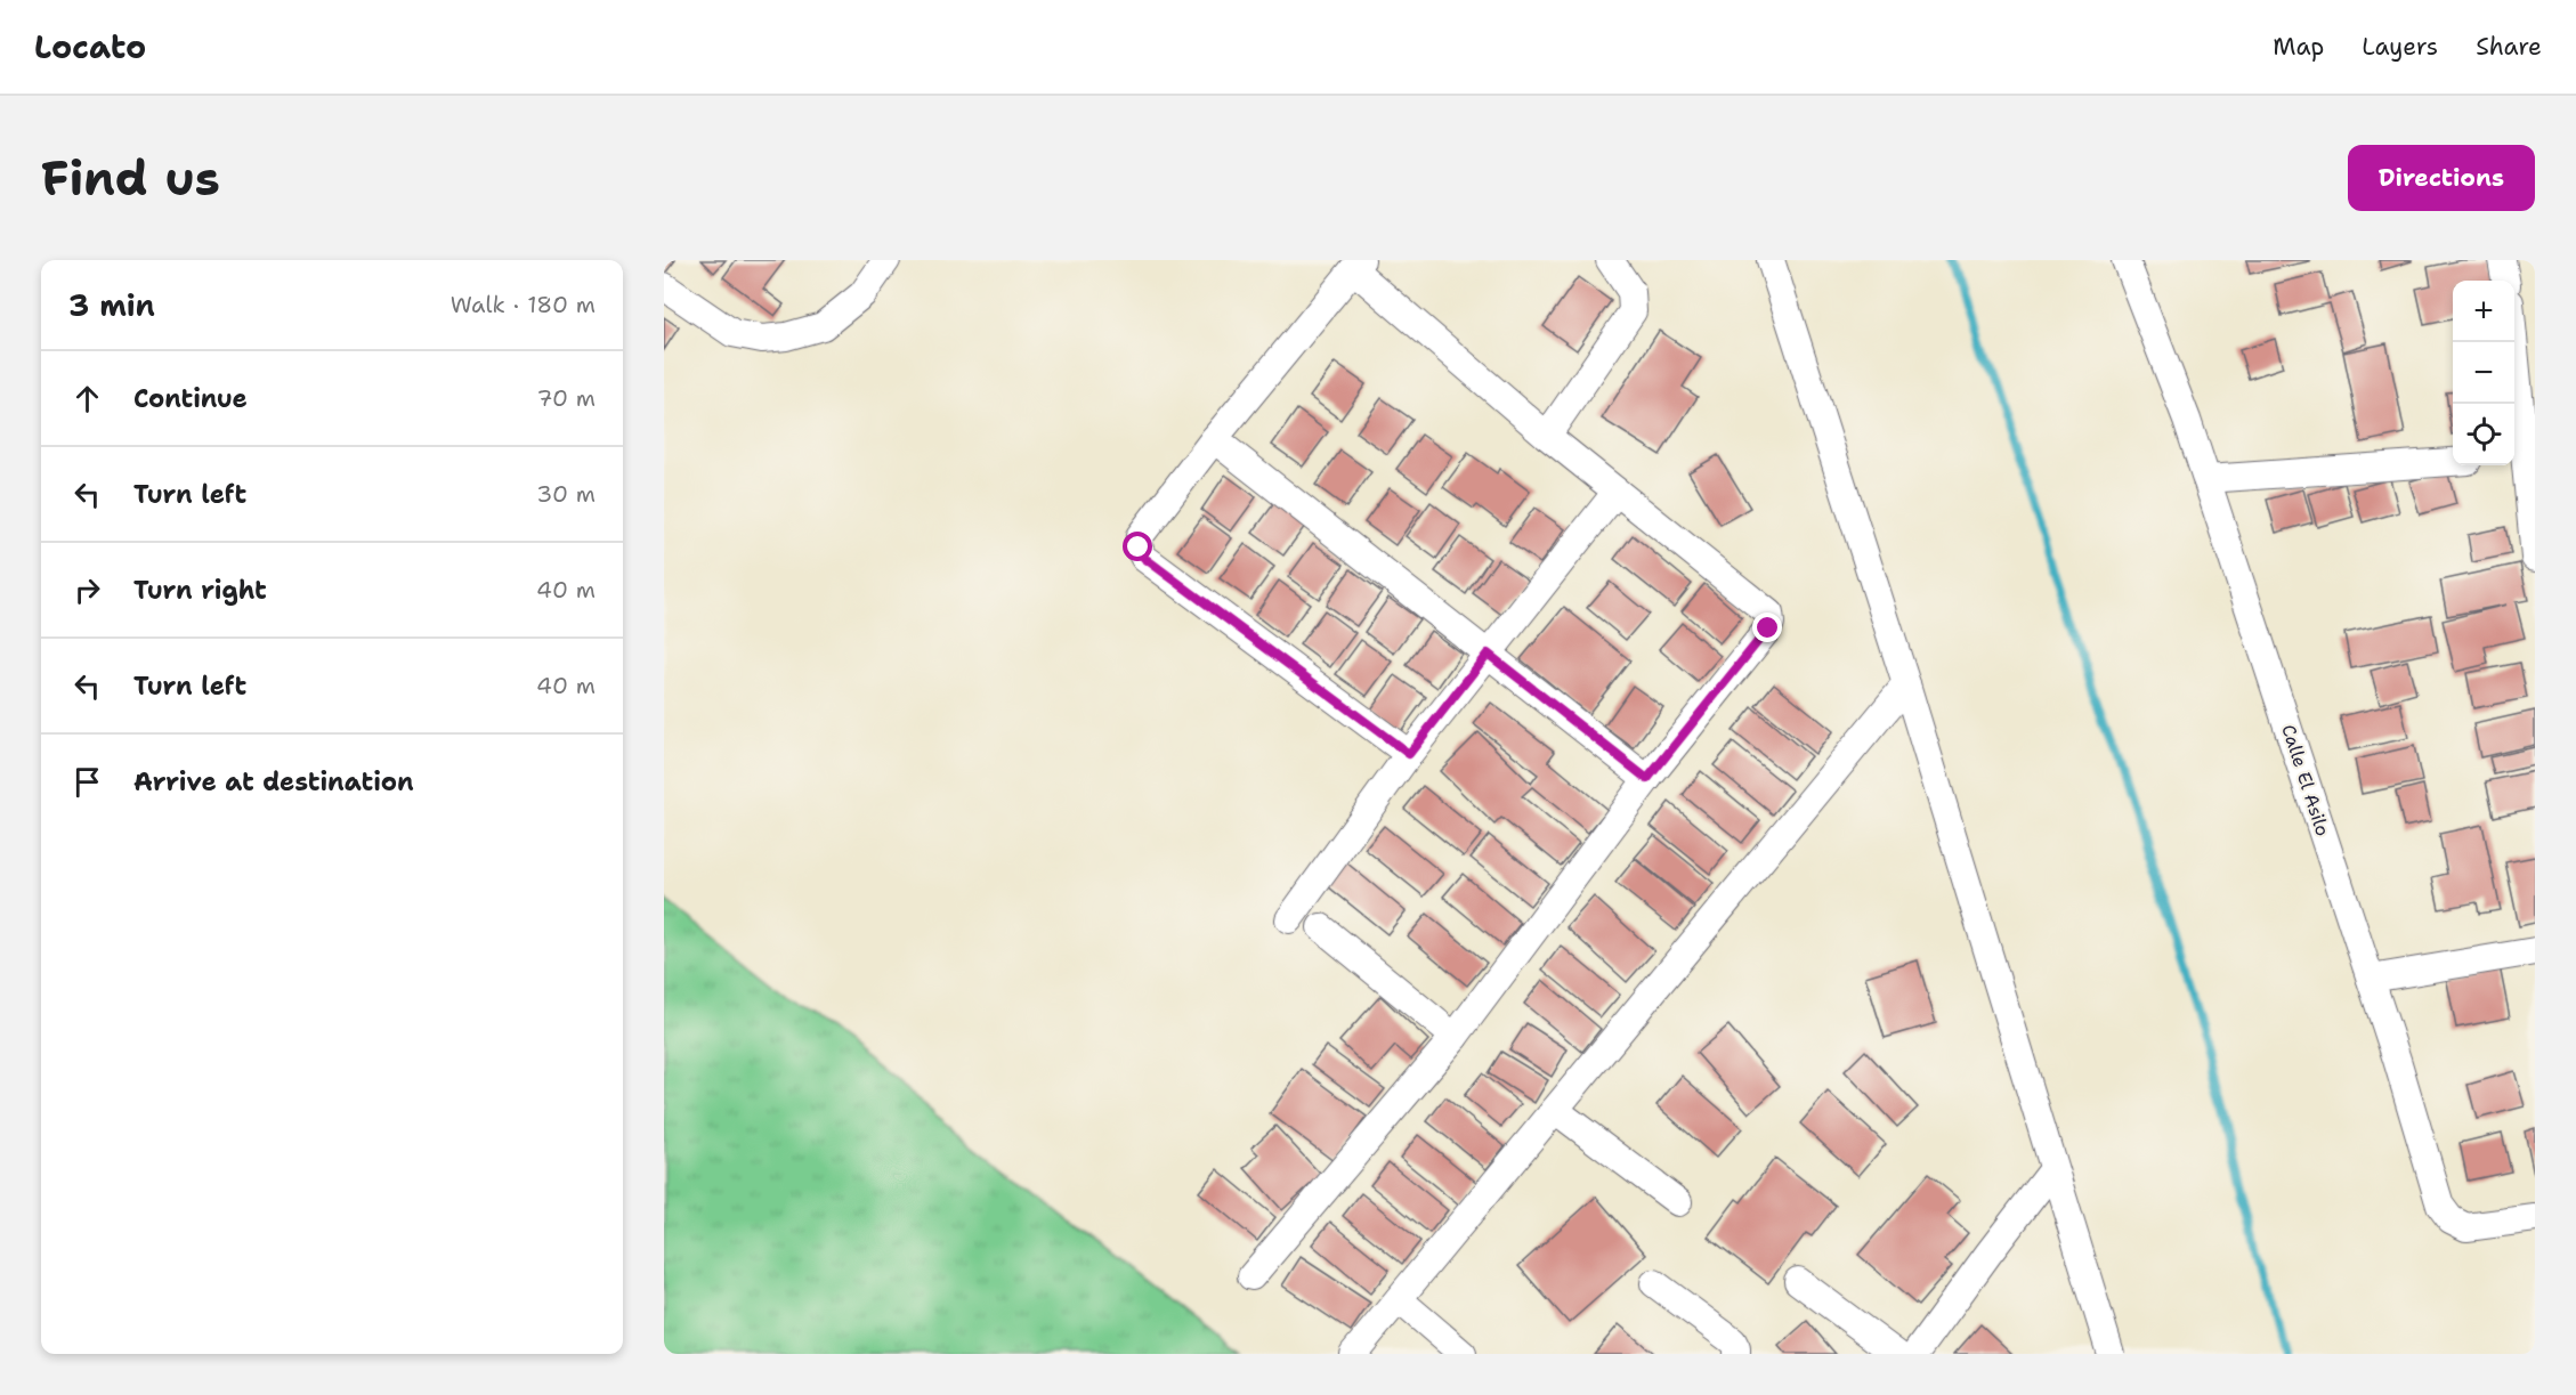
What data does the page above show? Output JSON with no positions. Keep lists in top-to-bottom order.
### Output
{
  "streets": {
    "street": ["Calle El Asilo"]
  },
  "page": {
    "header": "Locato",
    "nav": ["Map", "Layers", "Share"],
    "buttons": "Directions",
    "title": "Find us",
    "heading": ["3 min", "Walk · 180 m"],
    "map_buttons": ["+", "−"],
    "list": [
      ["Continue", "70 m"],
      ["Turn left", "30 m"],
      ["Turn right", "40 m"],
      ["Turn left", "40 m"],
      "Arrive at destination"
    ]
  }
}
